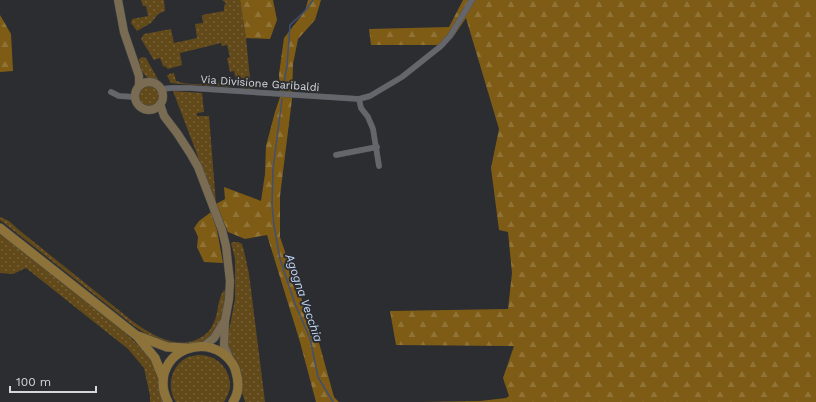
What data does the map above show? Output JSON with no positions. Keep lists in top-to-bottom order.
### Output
{
  "streets": {
    "street": ["Via Divisione Garibaldi"]
  },
  "water": ["Agogna Vecchia"],
  "scale_bar": "100 m"
}
